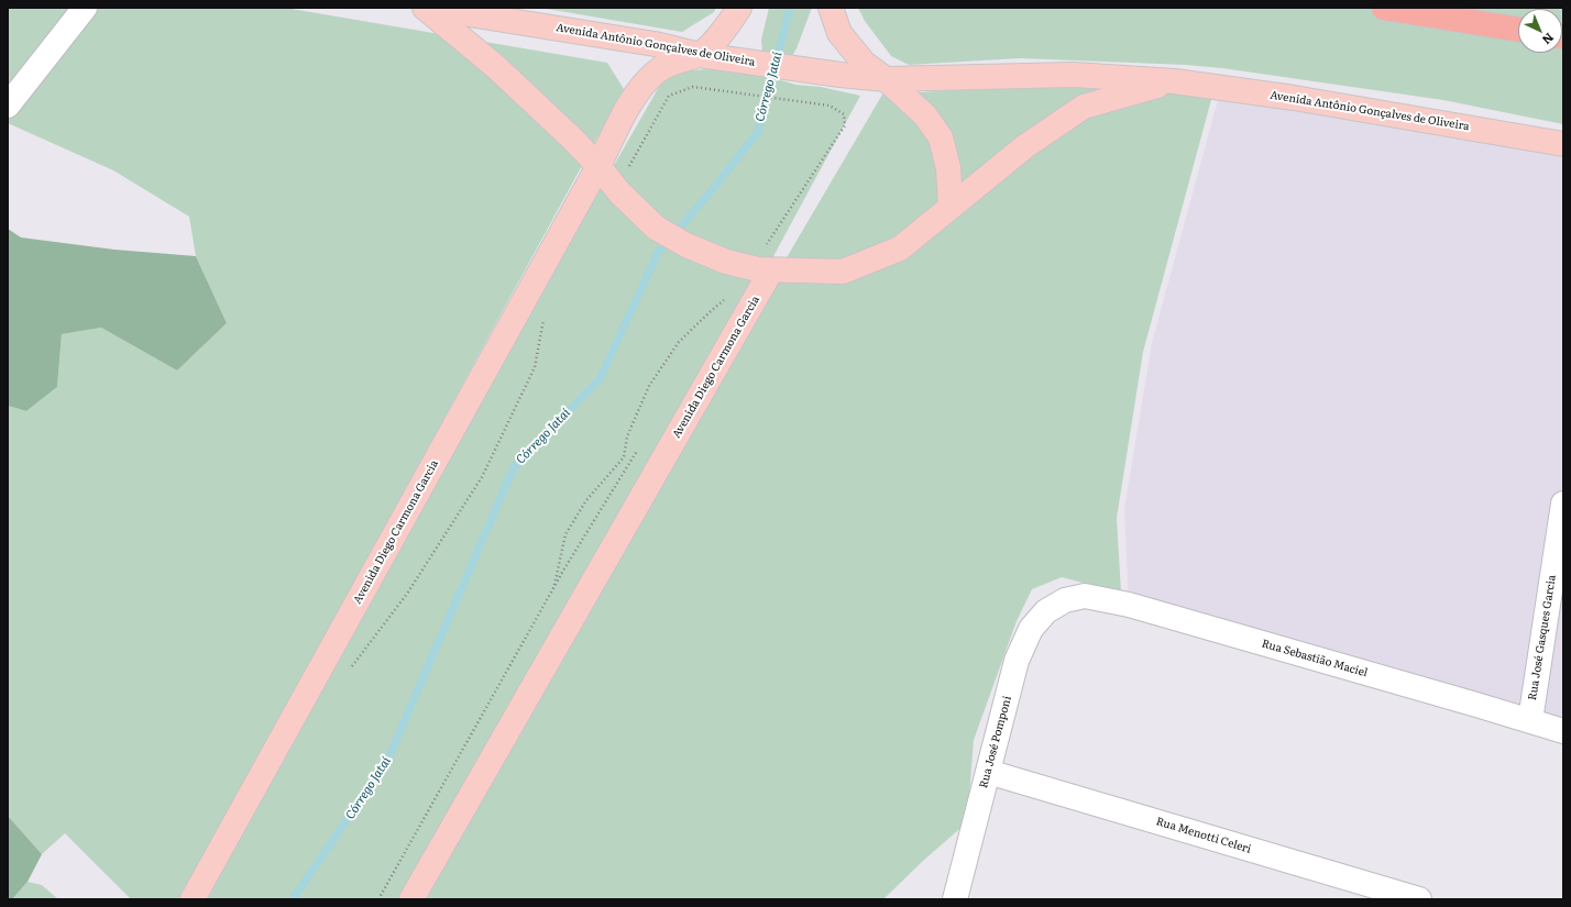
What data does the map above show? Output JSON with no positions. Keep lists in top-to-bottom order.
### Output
{
  "streets": {
    "main road": ["Avenida Antônio Gonçalves de Oliveira", "Avenida Diego Carmona Garcia"],
    "street": [
      "Rua José Gasques Garcia",
      "Rua Sebastião Maciel",
      "Rua José Pomponi",
      "Rua Menotti Celeri"
    ]
  },
  "crossings": [
    ["Avenida Antônio Gonçalves de Oliveira", "Avenida Diego Carmona Garcia"],
    ["Rua José Gasques Garcia", "Rua Sebastião Maciel"],
    ["Rua Sebastião Maciel", "Rua José Pomponi"],
    ["Rua José Pomponi", "Rua Menotti Celeri"]
  ],
  "water": ["Córrego Jataí"],
  "north": "bottom right"
}
